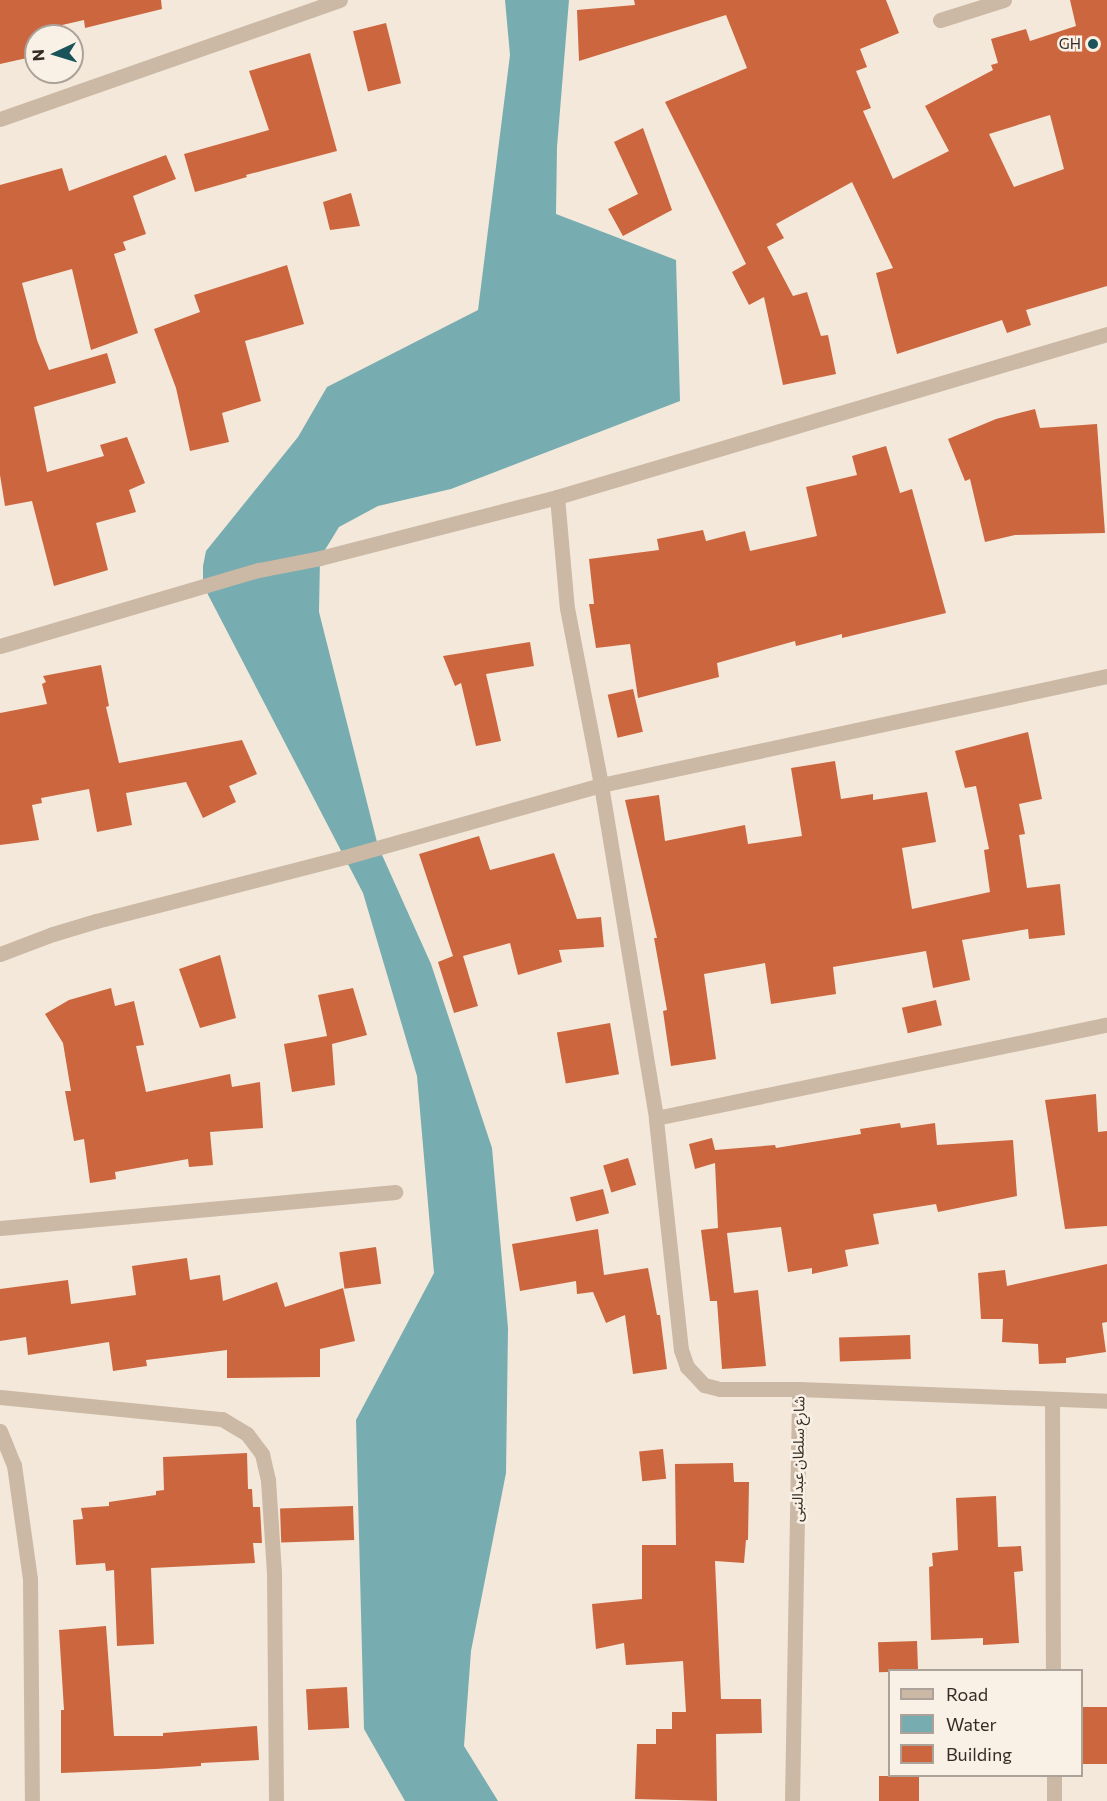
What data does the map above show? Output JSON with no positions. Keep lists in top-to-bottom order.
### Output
{
  "streets": {
    "street": ["شارع سلطان عبدالنبى"]
  },
  "places": ["GH"],
  "legend": ["Road", "Water", "Building"],
  "north": "left"
}
